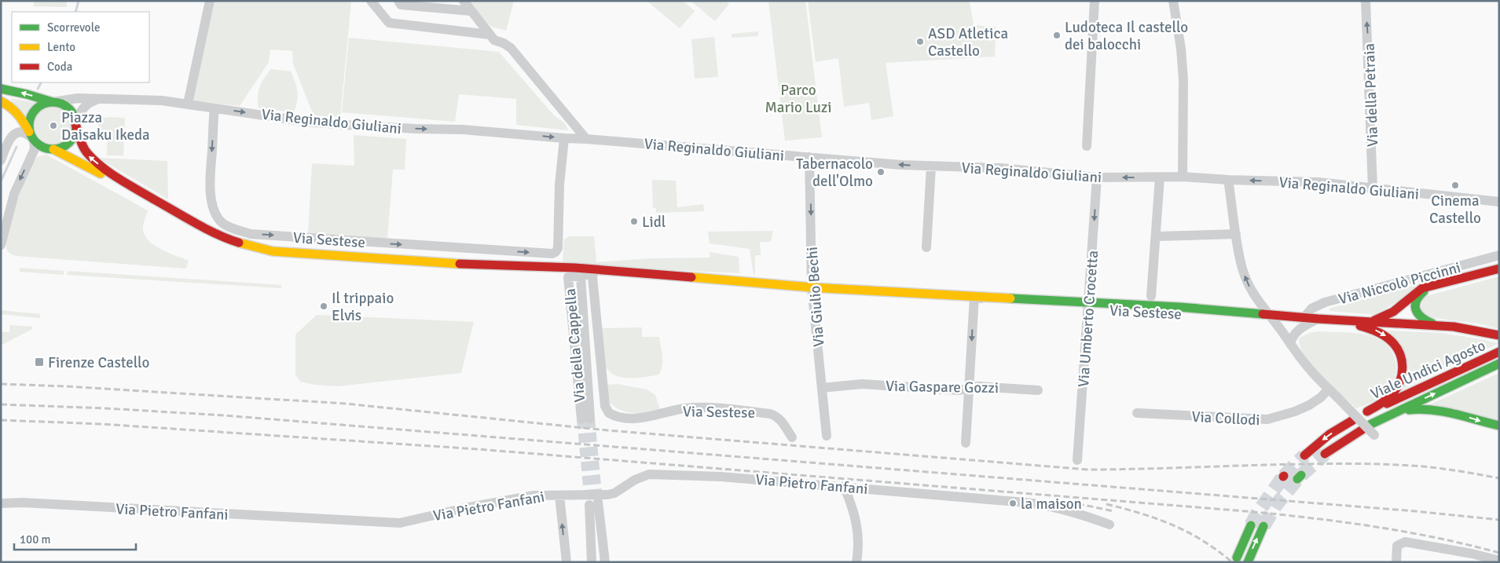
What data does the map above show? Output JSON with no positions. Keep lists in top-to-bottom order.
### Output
{
  "streets": {
    "main road": ["Via Sestese", "Viale Undici Agosto"],
    "street": [
      "Via della Petraia",
      "Via Reginaldo Giuliani",
      "Via Niccolò Piccinni",
      "Via Giulio Bechi",
      "Via Umberto Crocetta",
      "Via della Cappella",
      "Via Gaspare Gozzi",
      "Via Collodi",
      "Via Pietro Fanfani"
    ]
  },
  "crossings": [
    ["Via della Petraia", "Via Reginaldo Giuliani"],
    ["Via Reginaldo Giuliani", "Via Sestese"],
    ["Via Reginaldo Giuliani", "Via Giulio Bechi"],
    ["Via Reginaldo Giuliani", "Via Umberto Crocetta"],
    ["Via Sestese", "Via Niccolò Piccinni"],
    ["Via Sestese", "Via Giulio Bechi"],
    ["Via Sestese", "Via Umberto Crocetta"],
    ["Via Sestese", "Via della Cappella"],
    ["Via Sestese", "Viale Undici Agosto"],
    ["Via Giulio Bechi", "Via Gaspare Gozzi"]
  ],
  "one_way": ["Via della Petraia", "Via Giulio Bechi"],
  "parks": ["Parco Mario Luzi"],
  "places": {
    "other": [
      "Ludoteca Il castello dei balocchi",
      "ASD Atletica Castello",
      "Piazza Daisaku Ikeda",
      "Tabernacolo dell'Olmo",
      "Cinema Castello",
      "Lidl",
      "Il trippaio Elvis",
      "la maison"
    ],
    "transit": ["Firenze Castello"]
  },
  "legend": ["Scorrevole", "Lento", "Coda"],
  "scale_bar": "100 m"
}
